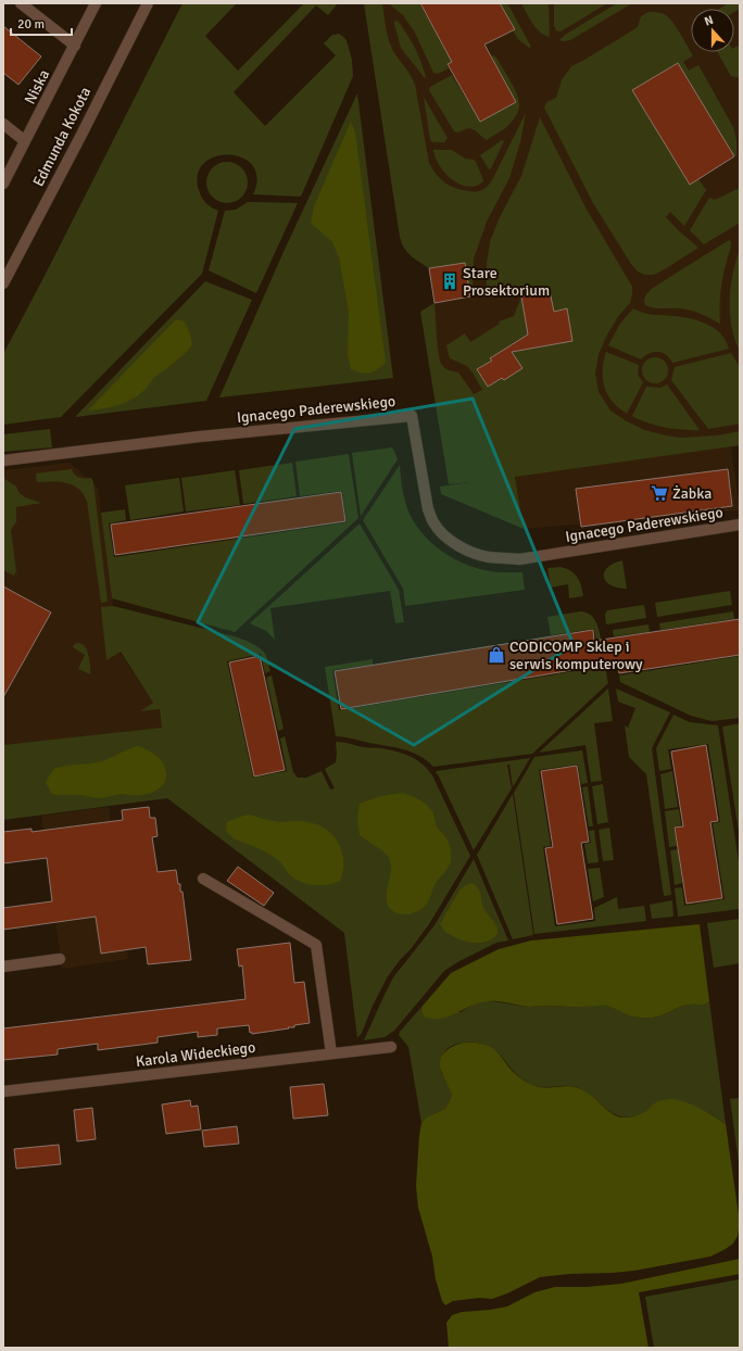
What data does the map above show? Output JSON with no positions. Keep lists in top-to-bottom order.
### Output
{
  "streets": {
    "street": [
      "Niska",
      "Edmunda Kokota",
      "Ignacego Paderewskiego",
      "Karola Wideckiego"
    ]
  },
  "places": {
    "building": ["Stare Prosektorium"],
    "supermarket": ["Żabka"],
    "shop": ["CODICOMP Sklep i serwis komputerowy"]
  },
  "scale_bar": "20 m",
  "north": "top"
}
